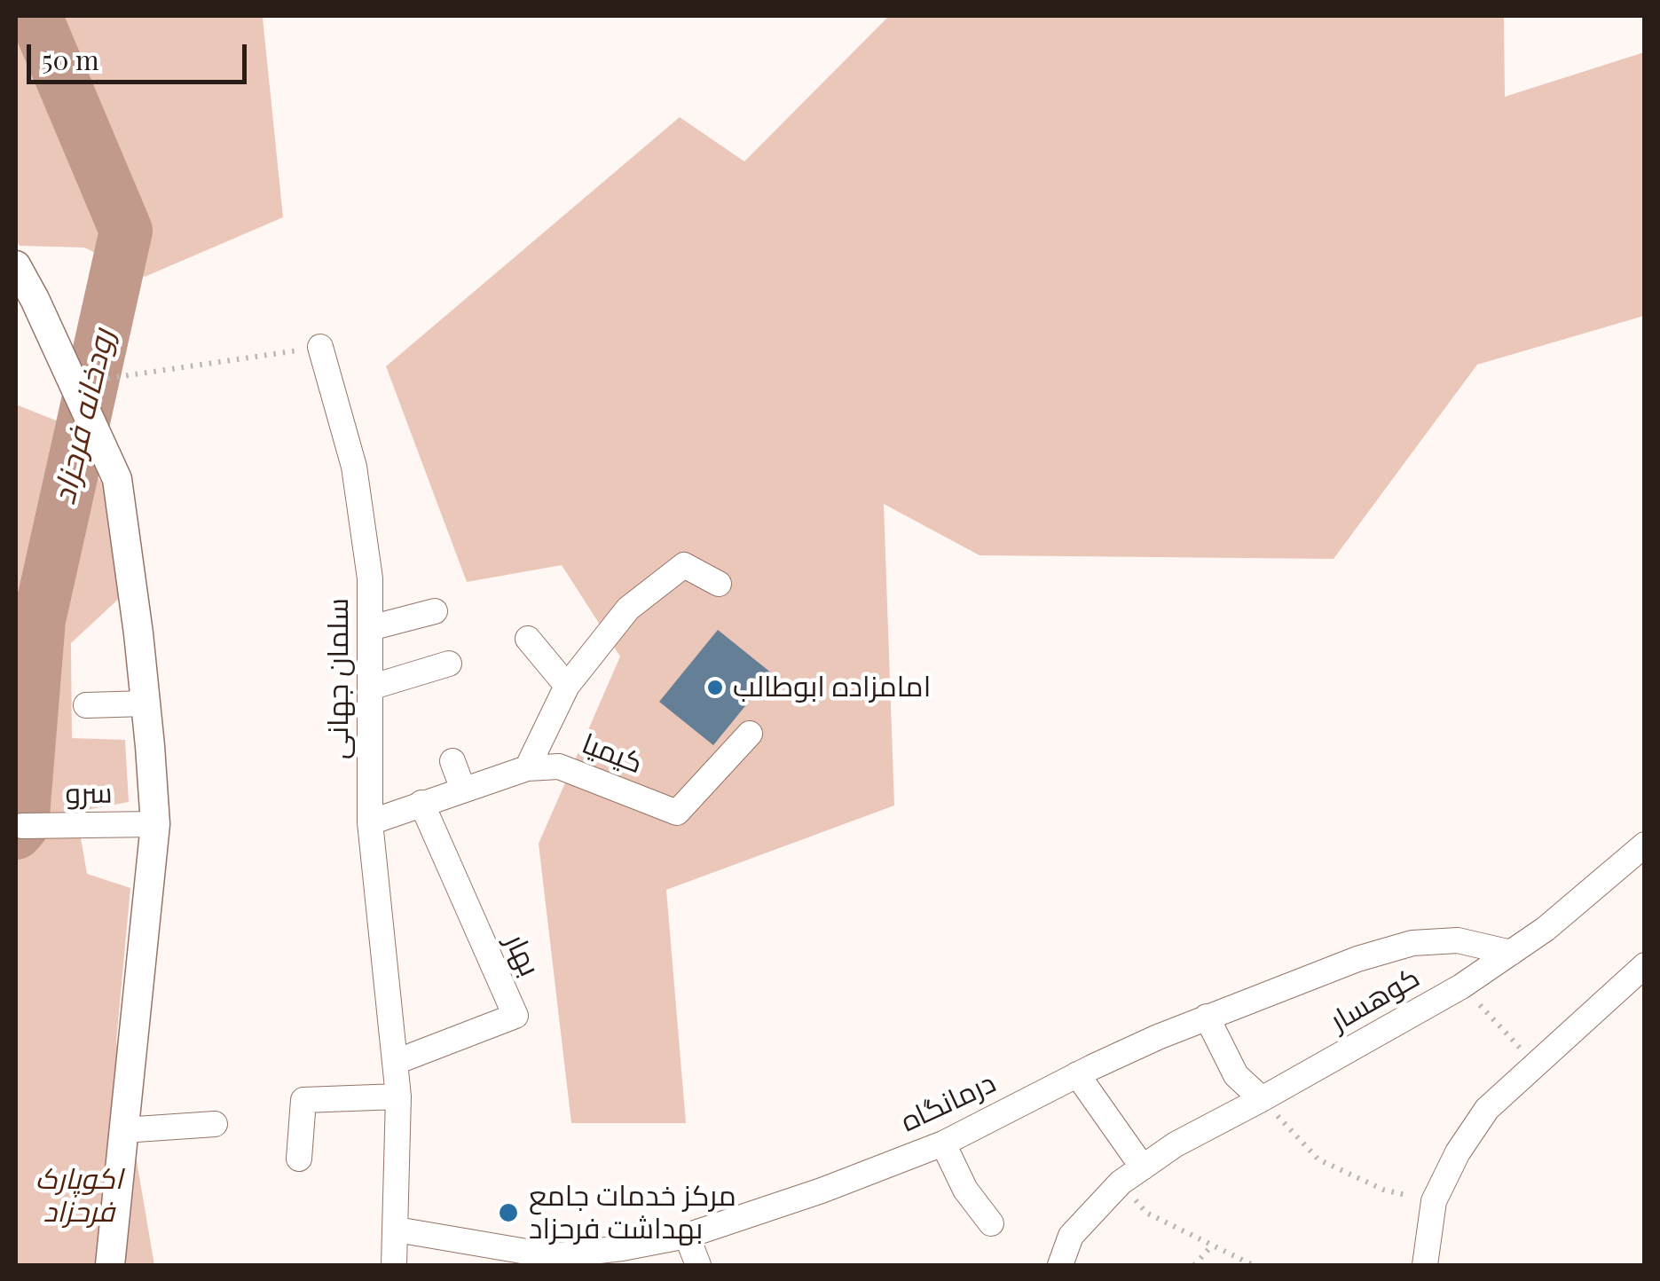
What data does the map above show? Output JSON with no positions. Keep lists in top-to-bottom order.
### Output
{
  "streets": {
    "street": [
      "سلمان جهانی",
      "کیمیا",
      "سرو",
      "بهار",
      "کوهسار",
      "درمانگاه"
    ]
  },
  "crossings": [
    ["سلمان جهانی", "کیمیا"],
    ["سلمان جهانی", "بهار"],
    ["سلمان جهانی", "درمانگاه"],
    ["کیمیا", "بهار"],
    ["کوهسار", "درمانگاه"]
  ],
  "water": ["رودخانه فرحزاد"],
  "parks": ["اکوپارک فرحزاد"],
  "places": ["امامزاده ابوطالب", "مركز خدمات جامع بهداشت فرحزاد"],
  "scale_bar": "50 m"
}
